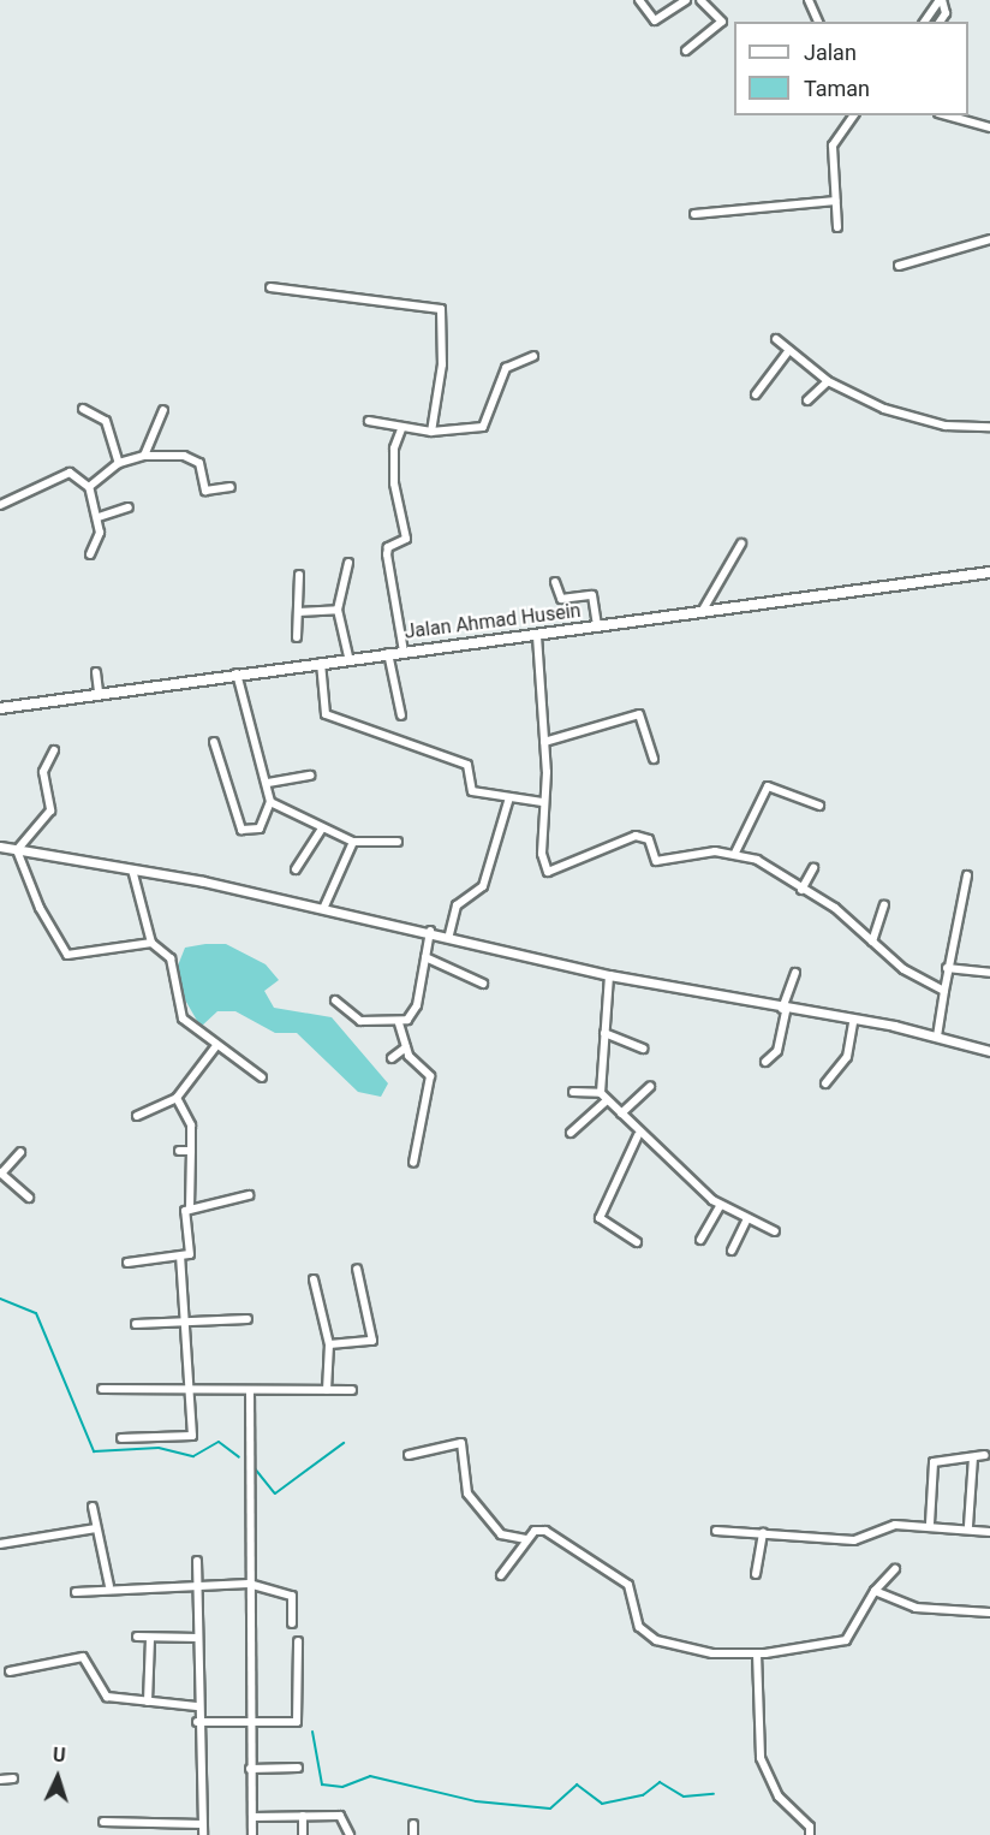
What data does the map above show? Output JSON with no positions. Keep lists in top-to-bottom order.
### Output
{
  "streets": {
    "main road": ["Jalan Ahmad Husein"]
  },
  "legend": ["Jalan", "Taman"],
  "north": "top"
}
